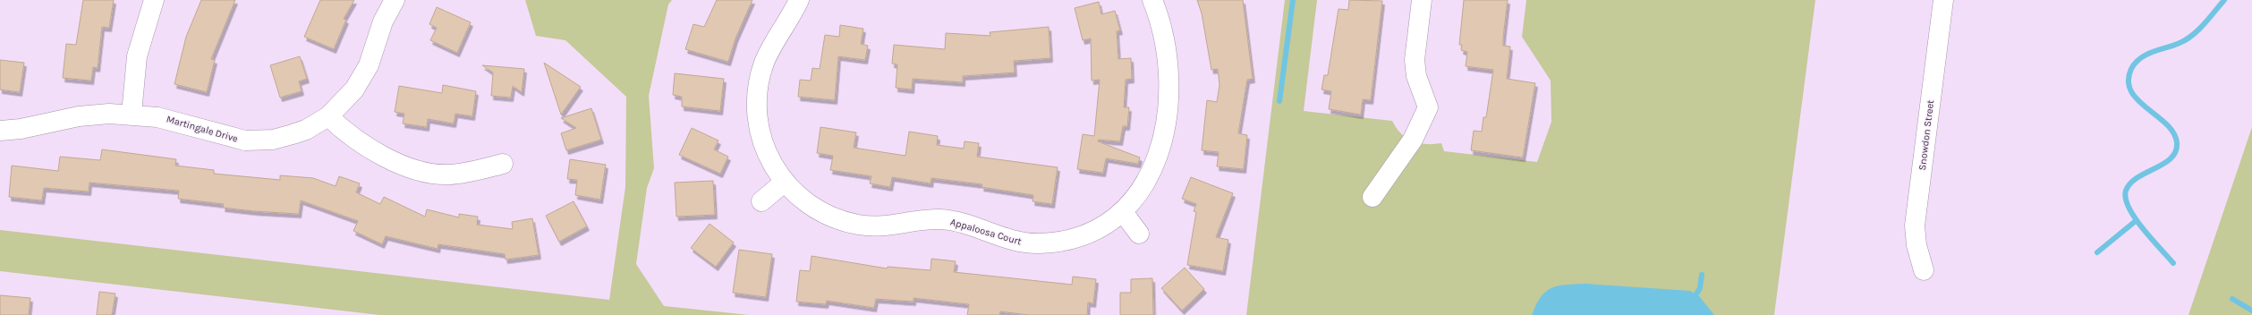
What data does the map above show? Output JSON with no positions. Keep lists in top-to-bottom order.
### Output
{
  "streets": {
    "street": ["Martingale Drive", "Snowdon Street", "Appaloosa Court"]
  }
}
